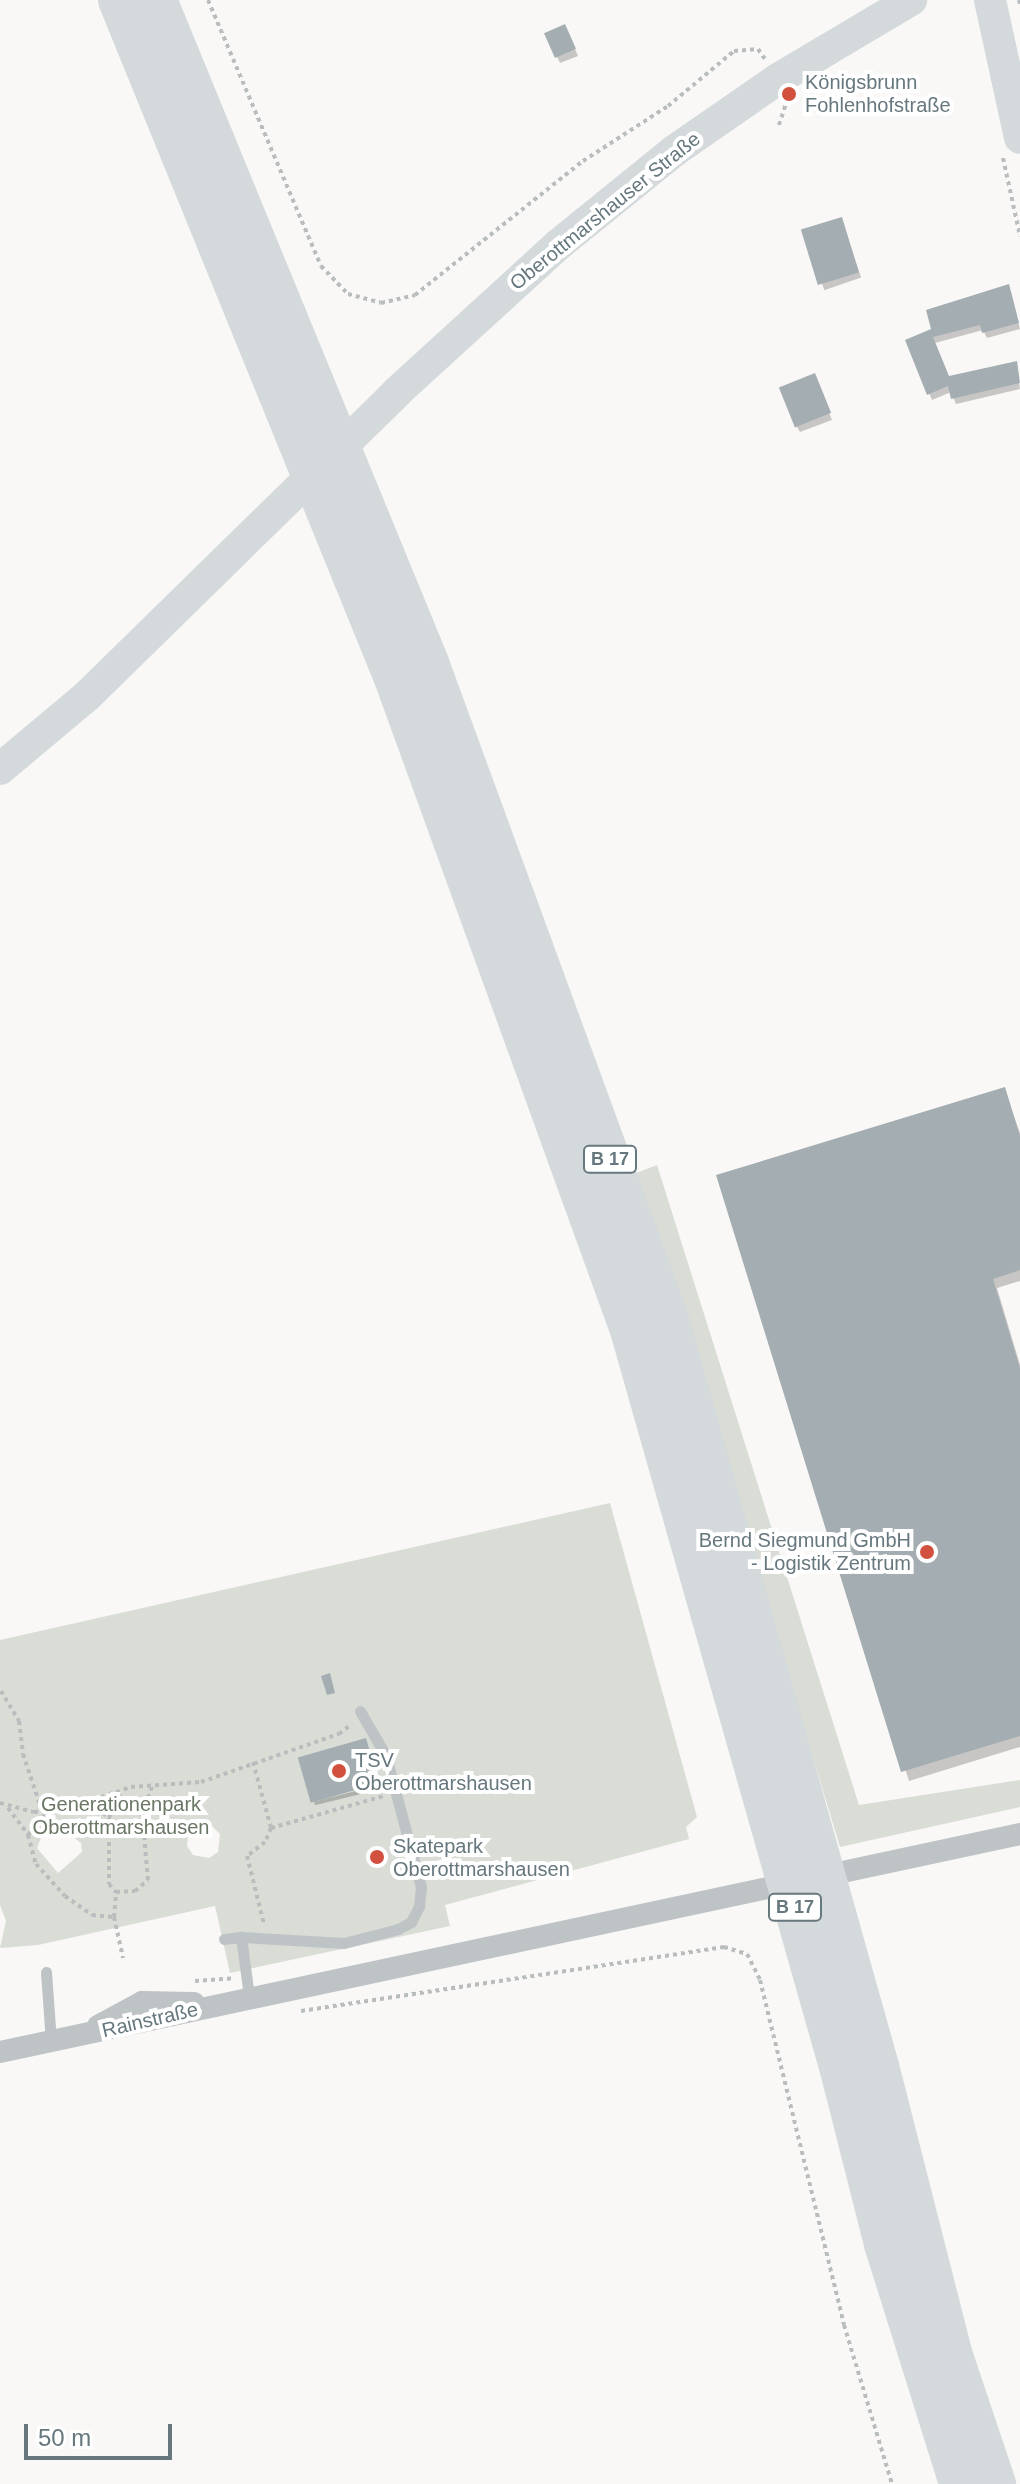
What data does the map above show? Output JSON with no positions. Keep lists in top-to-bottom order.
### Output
{
  "streets": {
    "highway": ["B 17"],
    "street": ["Oberottmarshauser Straße", "Rainstraße"]
  },
  "parks": ["Generationenpark Oberottmarshausen"],
  "places": [
    "Königsbrunn Fohlenhofstraße",
    "Bernd Siegmund GmbH - Logistik Zentrum",
    "TSV Oberottmarshausen",
    "Skatepark Oberottmarshausen"
  ],
  "scale_bar": "50 m"
}
